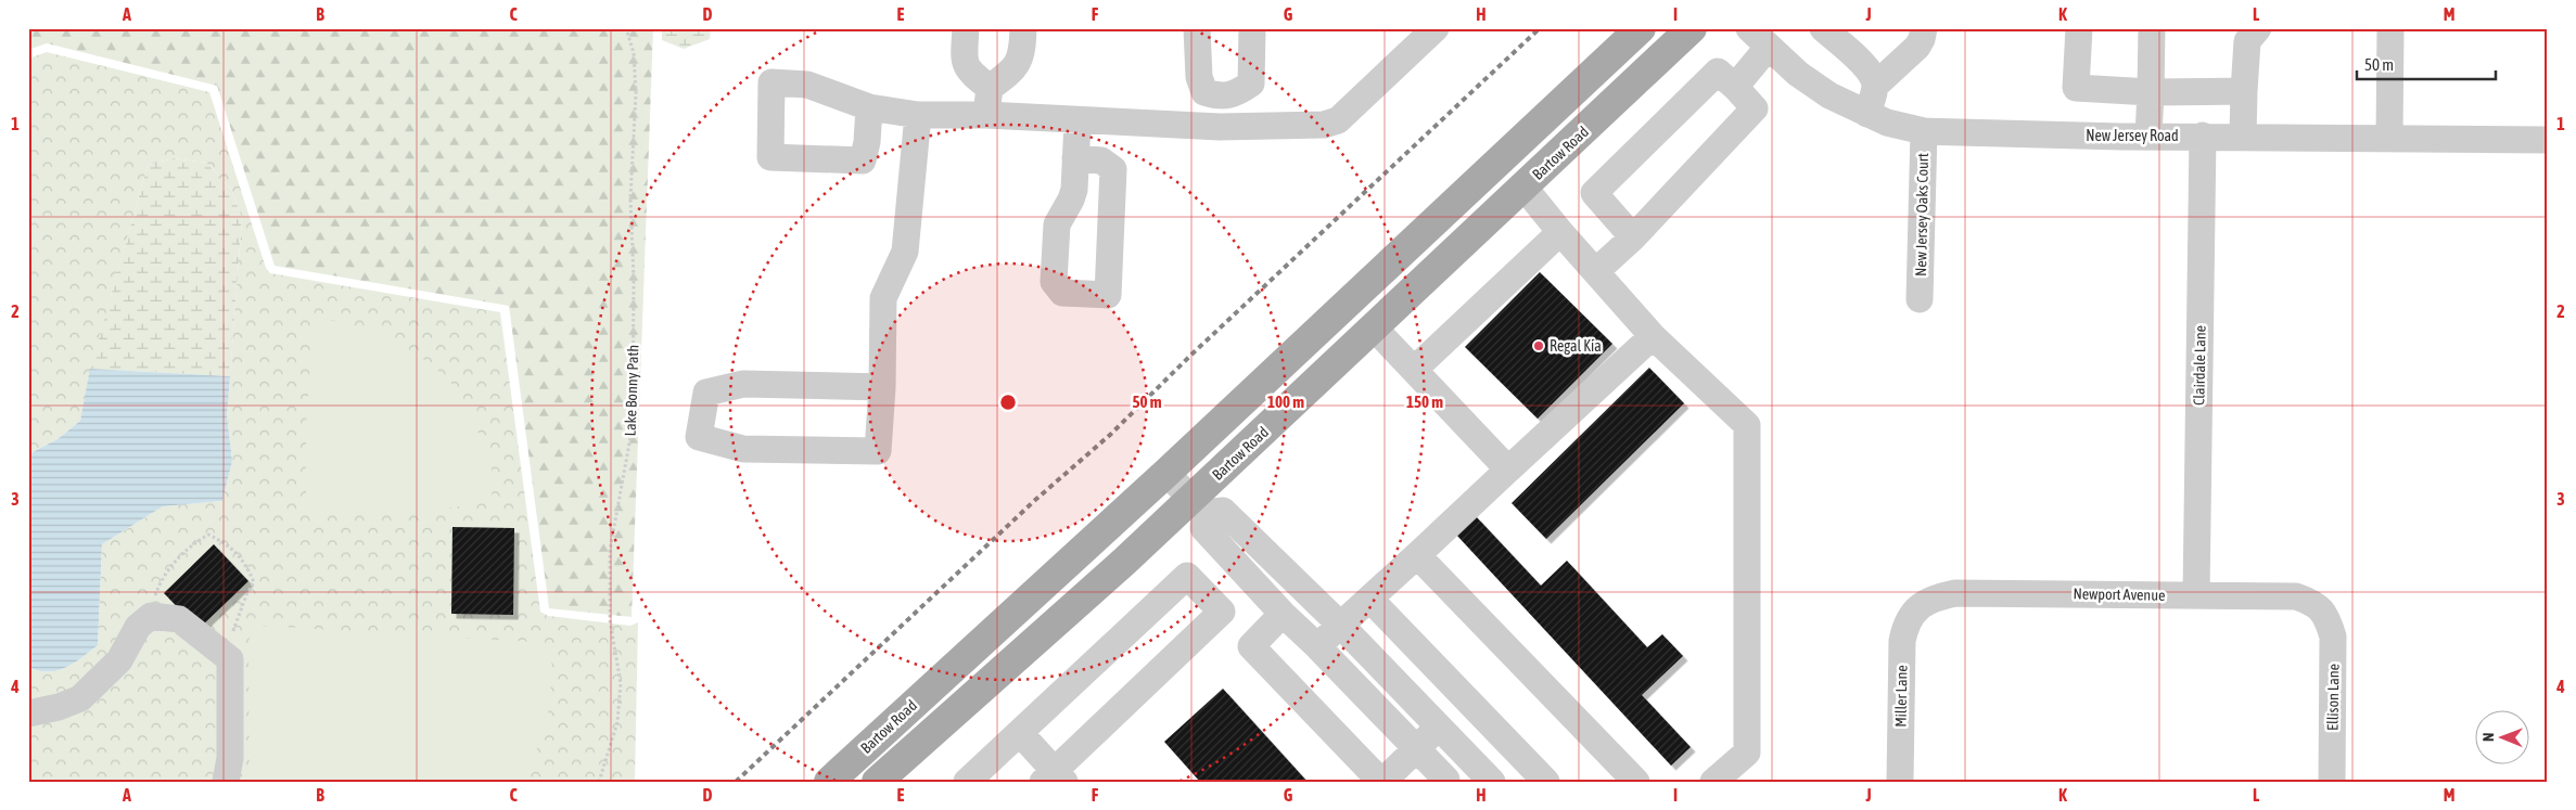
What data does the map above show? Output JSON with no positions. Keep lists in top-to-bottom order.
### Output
{
  "streets": {
    "main road": ["Bartow Road"],
    "street": [
      "New Jersey Road",
      "New Jersey Oaks Court",
      "Clairdale Lane",
      "Newport Avenue",
      "Miller Lane",
      "Ellison Lane"
    ],
    "path": ["Lake Bonny Path"]
  },
  "crossings": [
    ["New Jersey Road", "New Jersey Oaks Court"],
    ["New Jersey Road", "Clairdale Lane"],
    ["Clairdale Lane", "Newport Avenue"],
    ["Newport Avenue", "Miller Lane"],
    ["Newport Avenue", "Ellison Lane"]
  ],
  "places": ["Regal Kia"],
  "scale_bar": "50 m",
  "north": "left",
  "grid": {
    "columns": [
      "A",
      "B",
      "C",
      "D",
      "E",
      "F",
      "G",
      "H",
      "I",
      "J",
      "K",
      "L",
      "M"
    ],
    "rows": [
      "1",
      "2",
      "3",
      "4"
    ]
  },
  "rings": ["50 m", "100 m", "150 m"]
}
